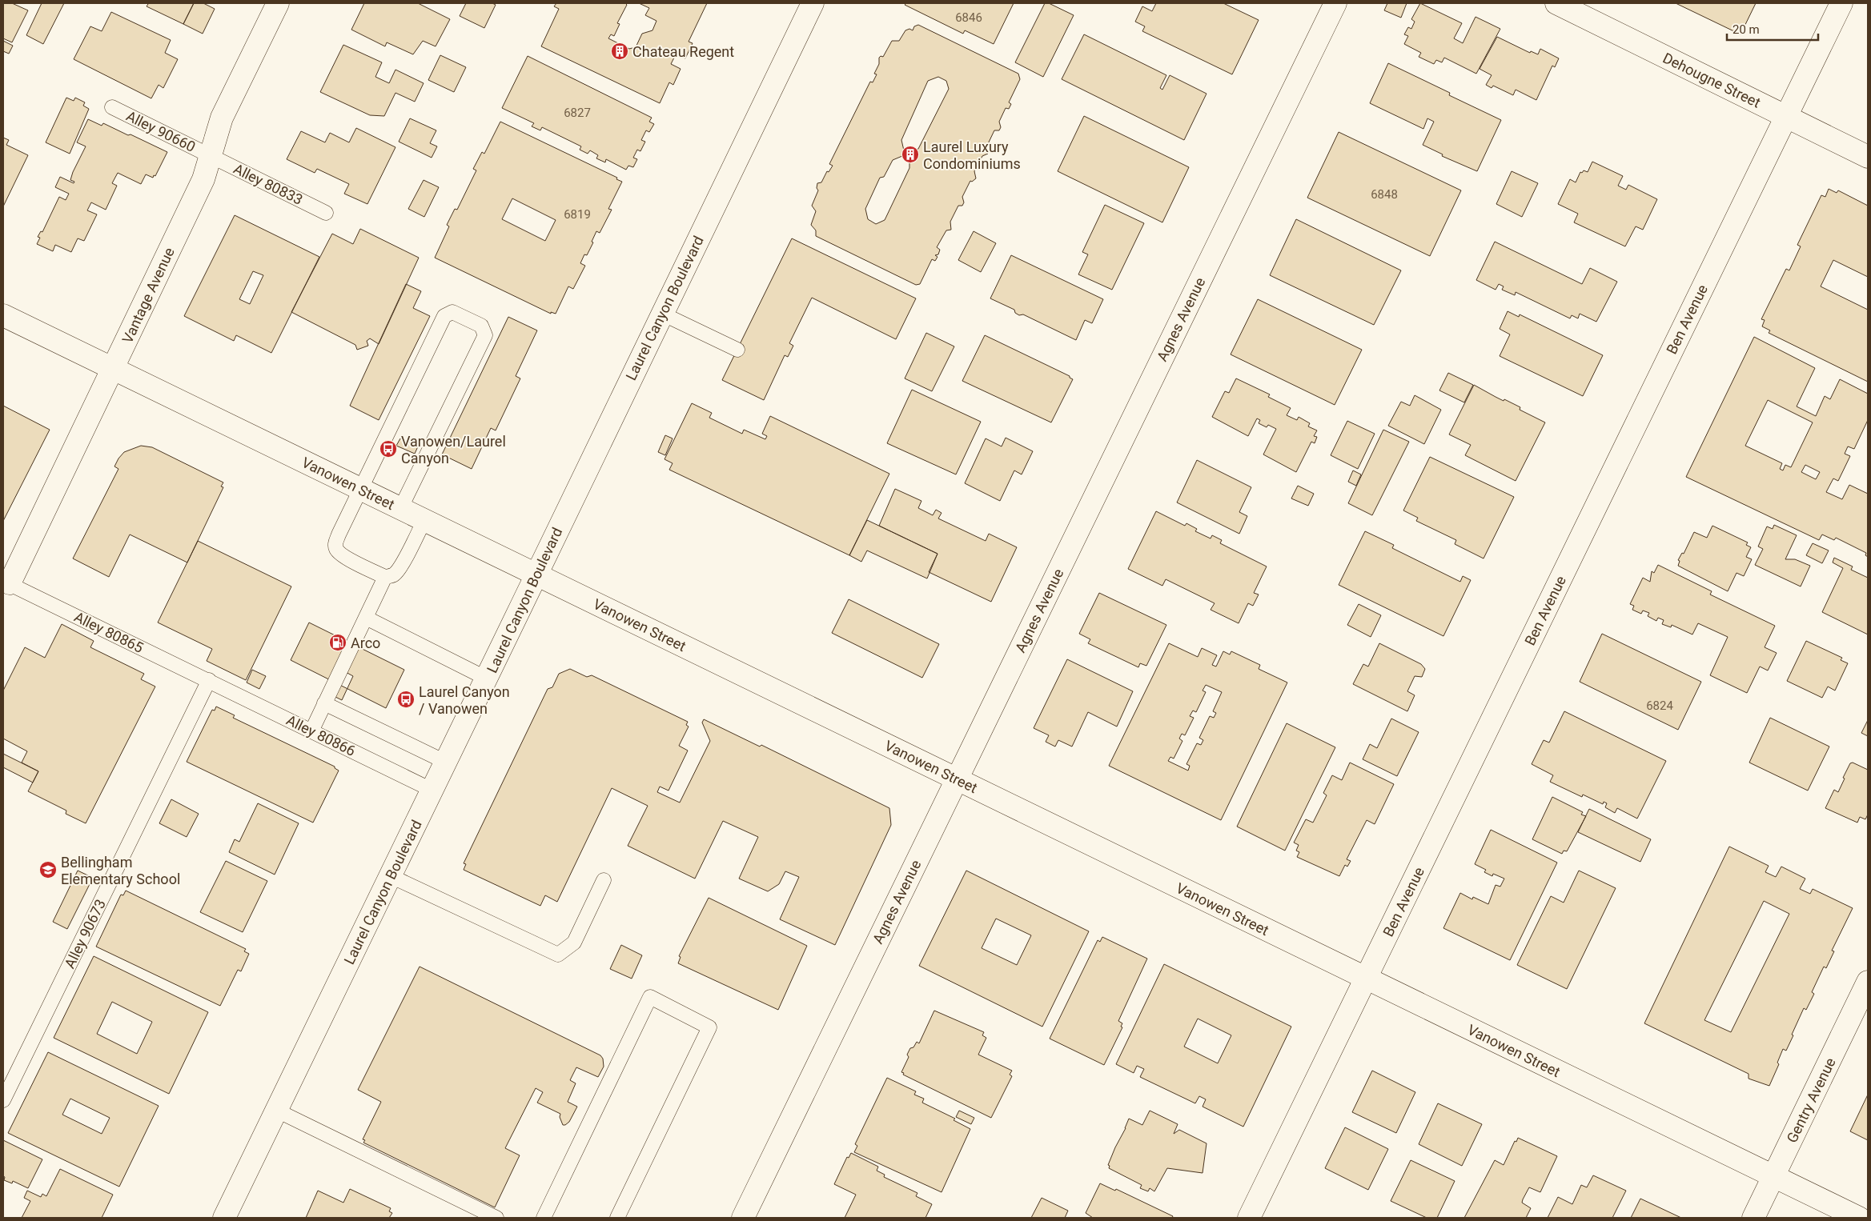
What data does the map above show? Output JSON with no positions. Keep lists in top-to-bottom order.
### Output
{
  "streets": {
    "street": [
      "Dehougne Street",
      "Vantage Avenue",
      "Laurel Canyon Boulevard",
      "Agnes Avenue",
      "Ben Avenue",
      "Vanowen Street",
      "Gentry Avenue"
    ],
    "lane": [
      "Alley 90660",
      "Alley 80833",
      "Alley 80865",
      "Alley 80866",
      "Alley 90673"
    ]
  },
  "crossings": [
    ["Dehougne Street", "Ben Avenue"],
    ["Alley 90660", "Alley 80833"],
    ["Alley 90660", "Vantage Avenue"],
    ["Alley 80833", "Vantage Avenue"],
    ["Vantage Avenue", "Vanowen Street"],
    ["Vantage Avenue", "Alley 80865"],
    ["Laurel Canyon Boulevard", "Vanowen Street"],
    ["Laurel Canyon Boulevard", "Alley 80866"],
    ["Agnes Avenue", "Vanowen Street"],
    ["Ben Avenue", "Vanowen Street"],
    ["Vanowen Street", "Gentry Avenue"],
    ["Alley 80865", "Alley 80866"],
    ["Alley 80865", "Alley 90673"],
    ["Alley 80866", "Alley 90673"]
  ],
  "places": {
    "building": ["Chateau Regent", "Laurel Luxury Condominiums"],
    "bus stop": ["Vanowen/Laurel Canyon", "Laurel Canyon / Vanowen"],
    "fuel station": ["Arco"],
    "school or university": ["Bellingham Elementary School"]
  },
  "house_numbers": [
    "6846",
    "6827",
    "6848",
    "6819",
    "6824"
  ],
  "scale_bar": "20 m"
}
